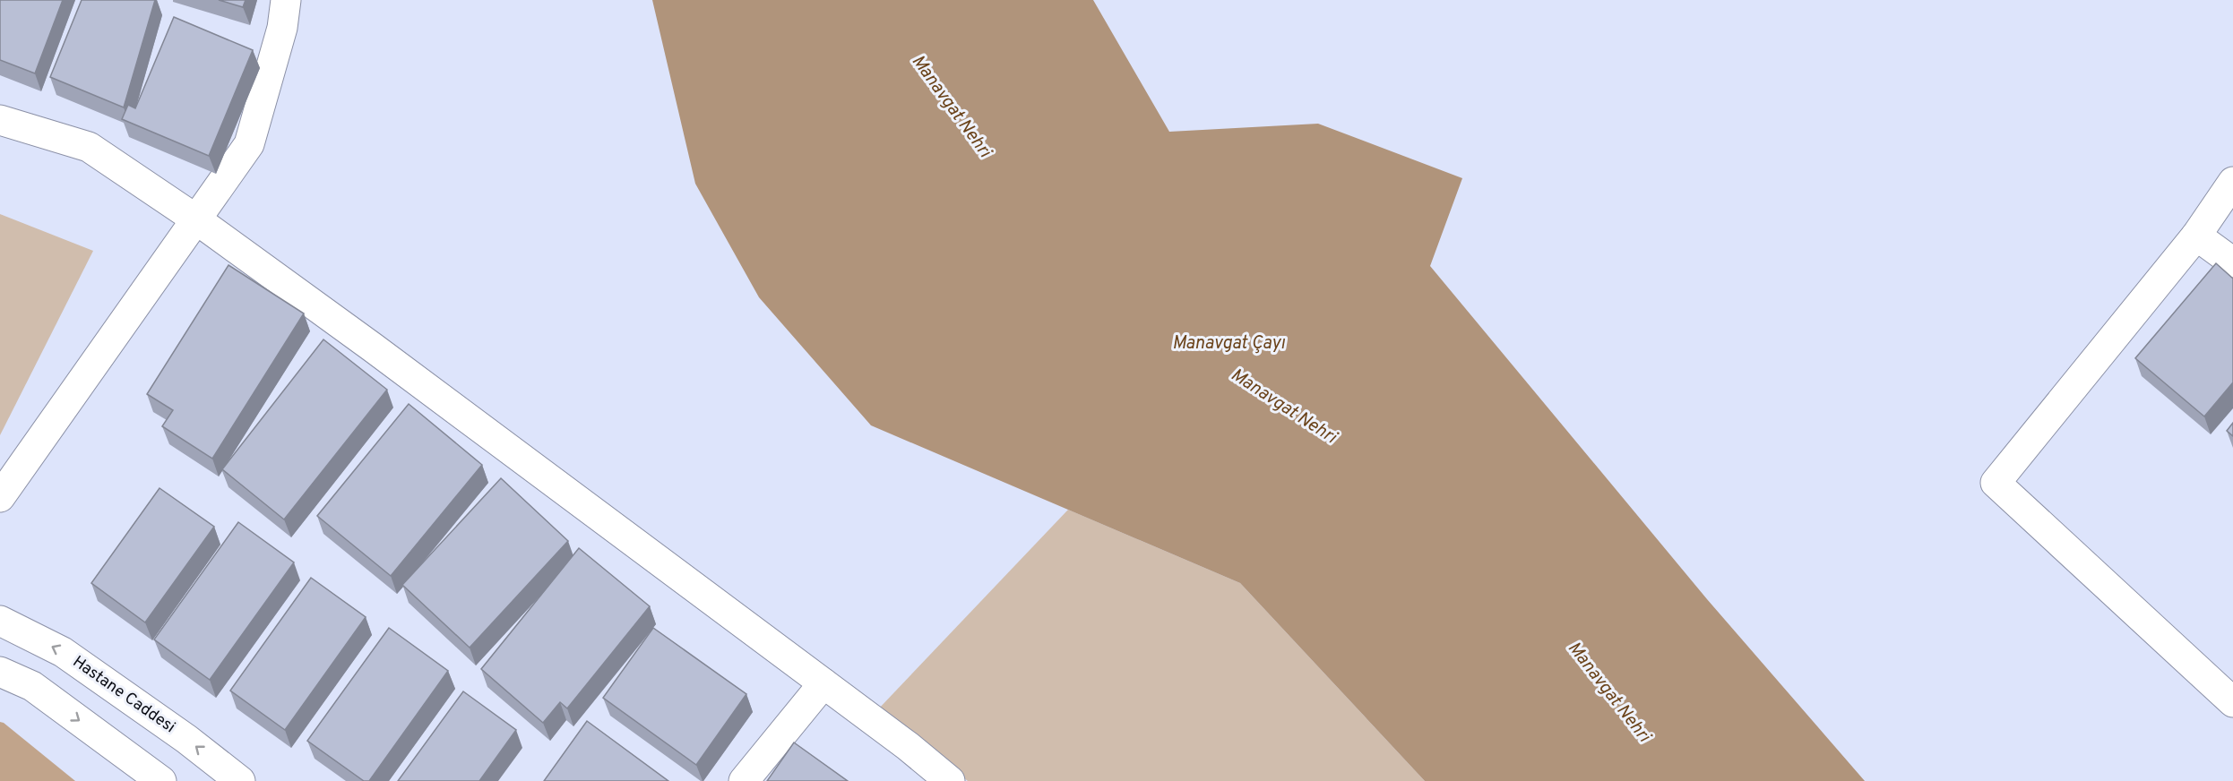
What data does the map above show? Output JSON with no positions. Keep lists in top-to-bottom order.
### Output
{
  "streets": {
    "street": ["Hastane Caddesi"]
  },
  "water": ["Manavgat Nehri", "Manavgat Çayı"]
}
